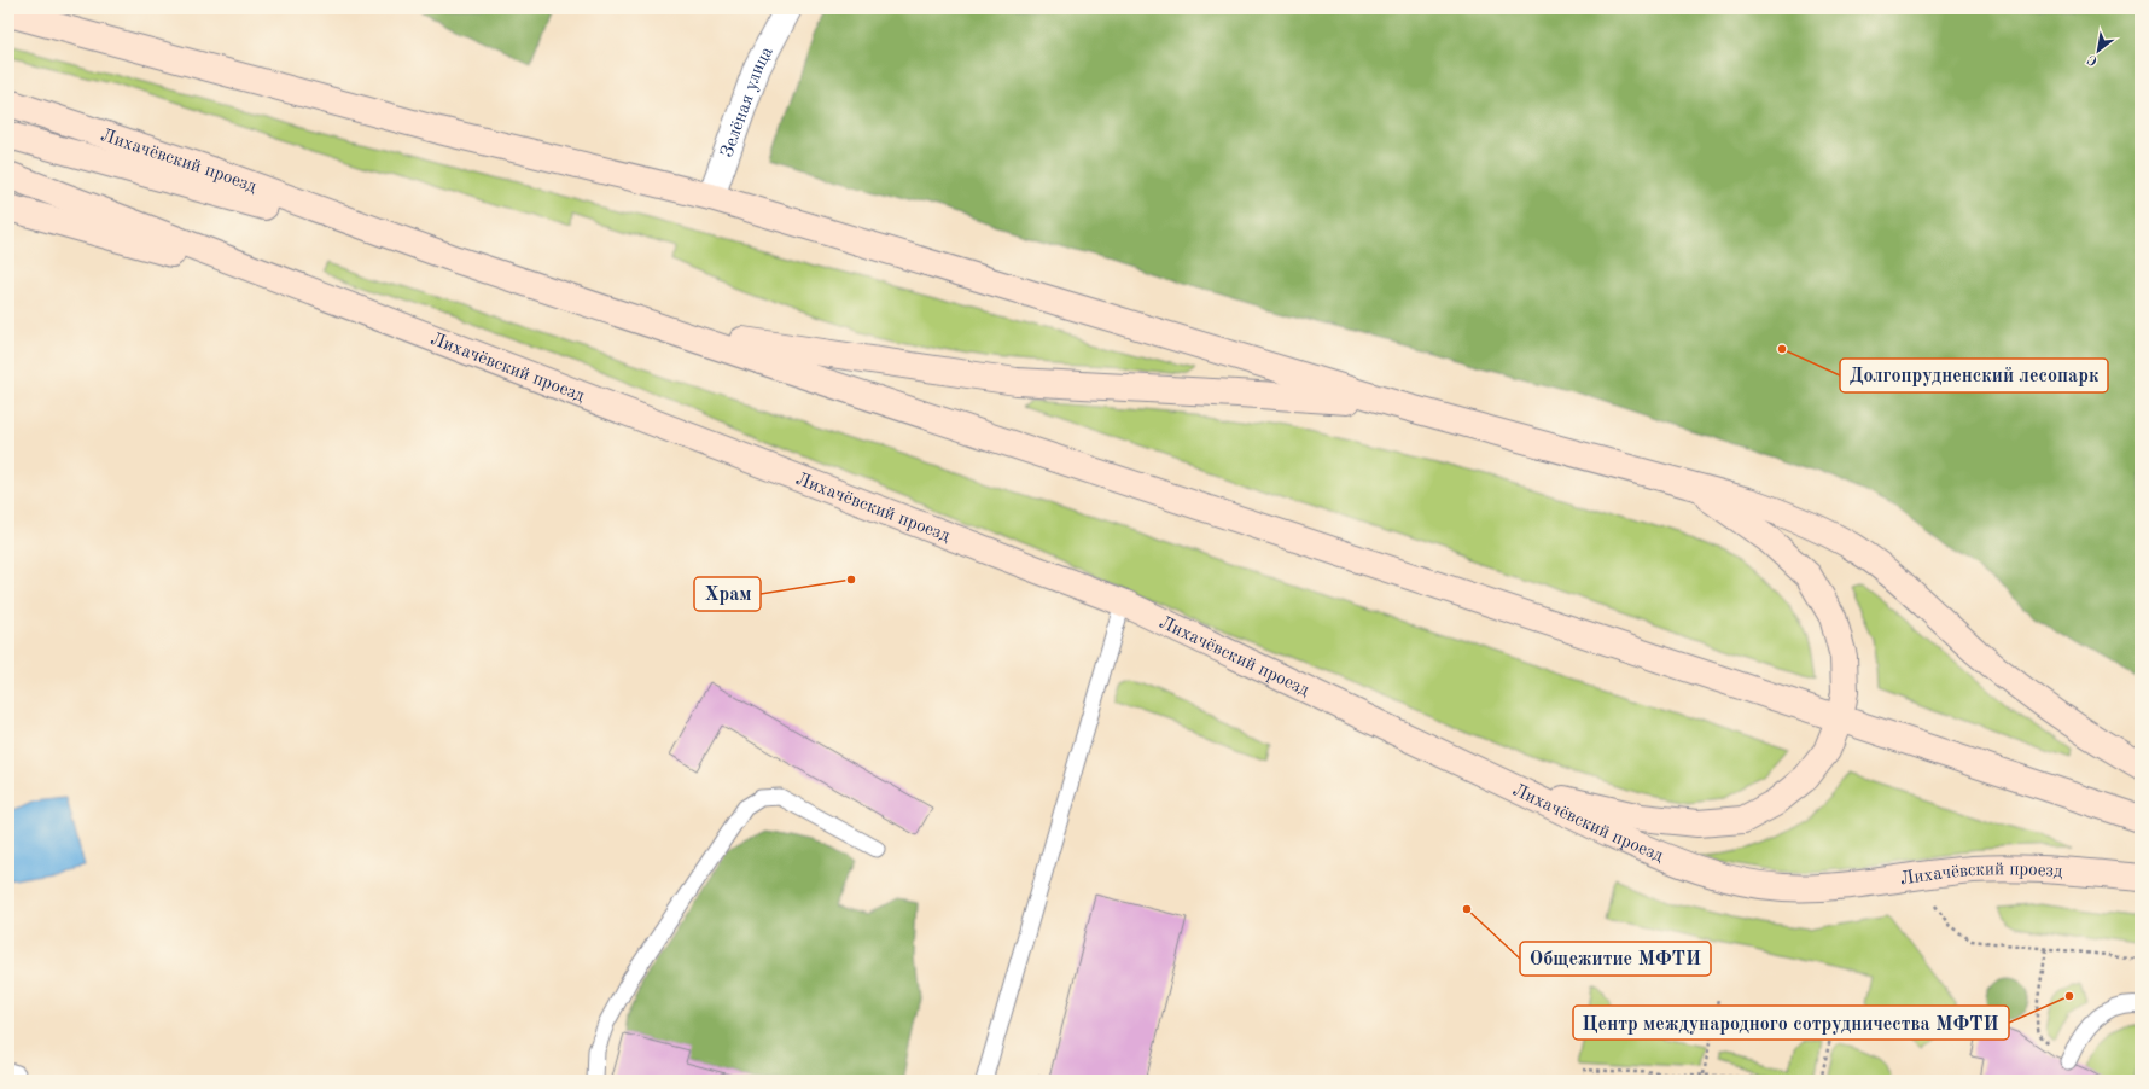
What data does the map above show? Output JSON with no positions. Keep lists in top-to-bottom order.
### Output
{
  "streets": {
    "main road": ["Лихачёвский проезд"],
    "street": ["Зелёная улица"]
  },
  "places": [
    "Долгопрудненский лесопарк",
    "Храм",
    "Общежитие МФТИ",
    "Центр международного сотрудничества МФТИ"
  ],
  "north": "bottom left"
}
